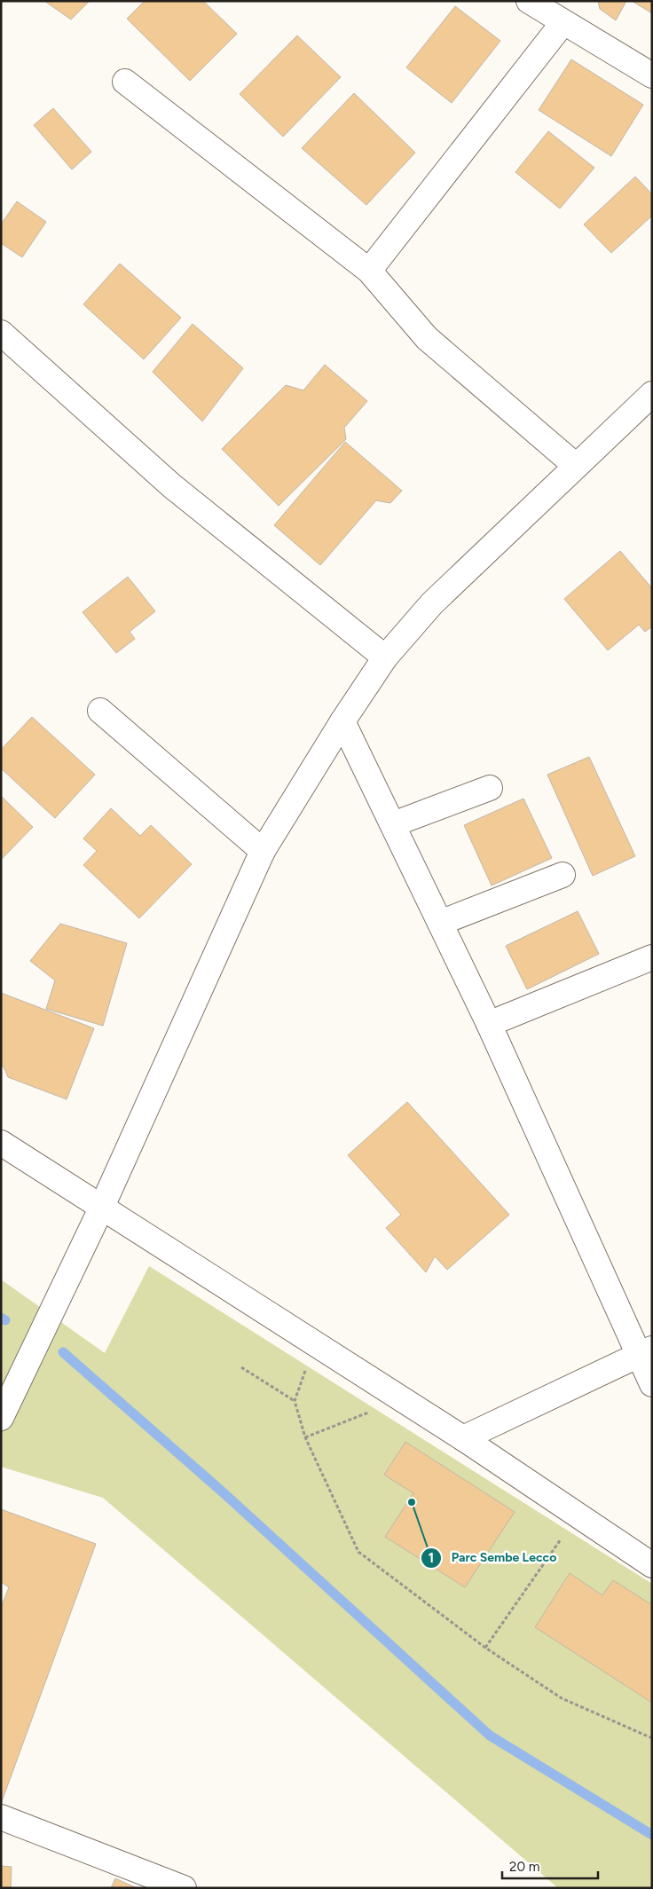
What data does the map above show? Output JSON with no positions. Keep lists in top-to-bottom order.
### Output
{
  "places": ["Parc Sembe Lecco"],
  "scale_bar": "20 m"
}
